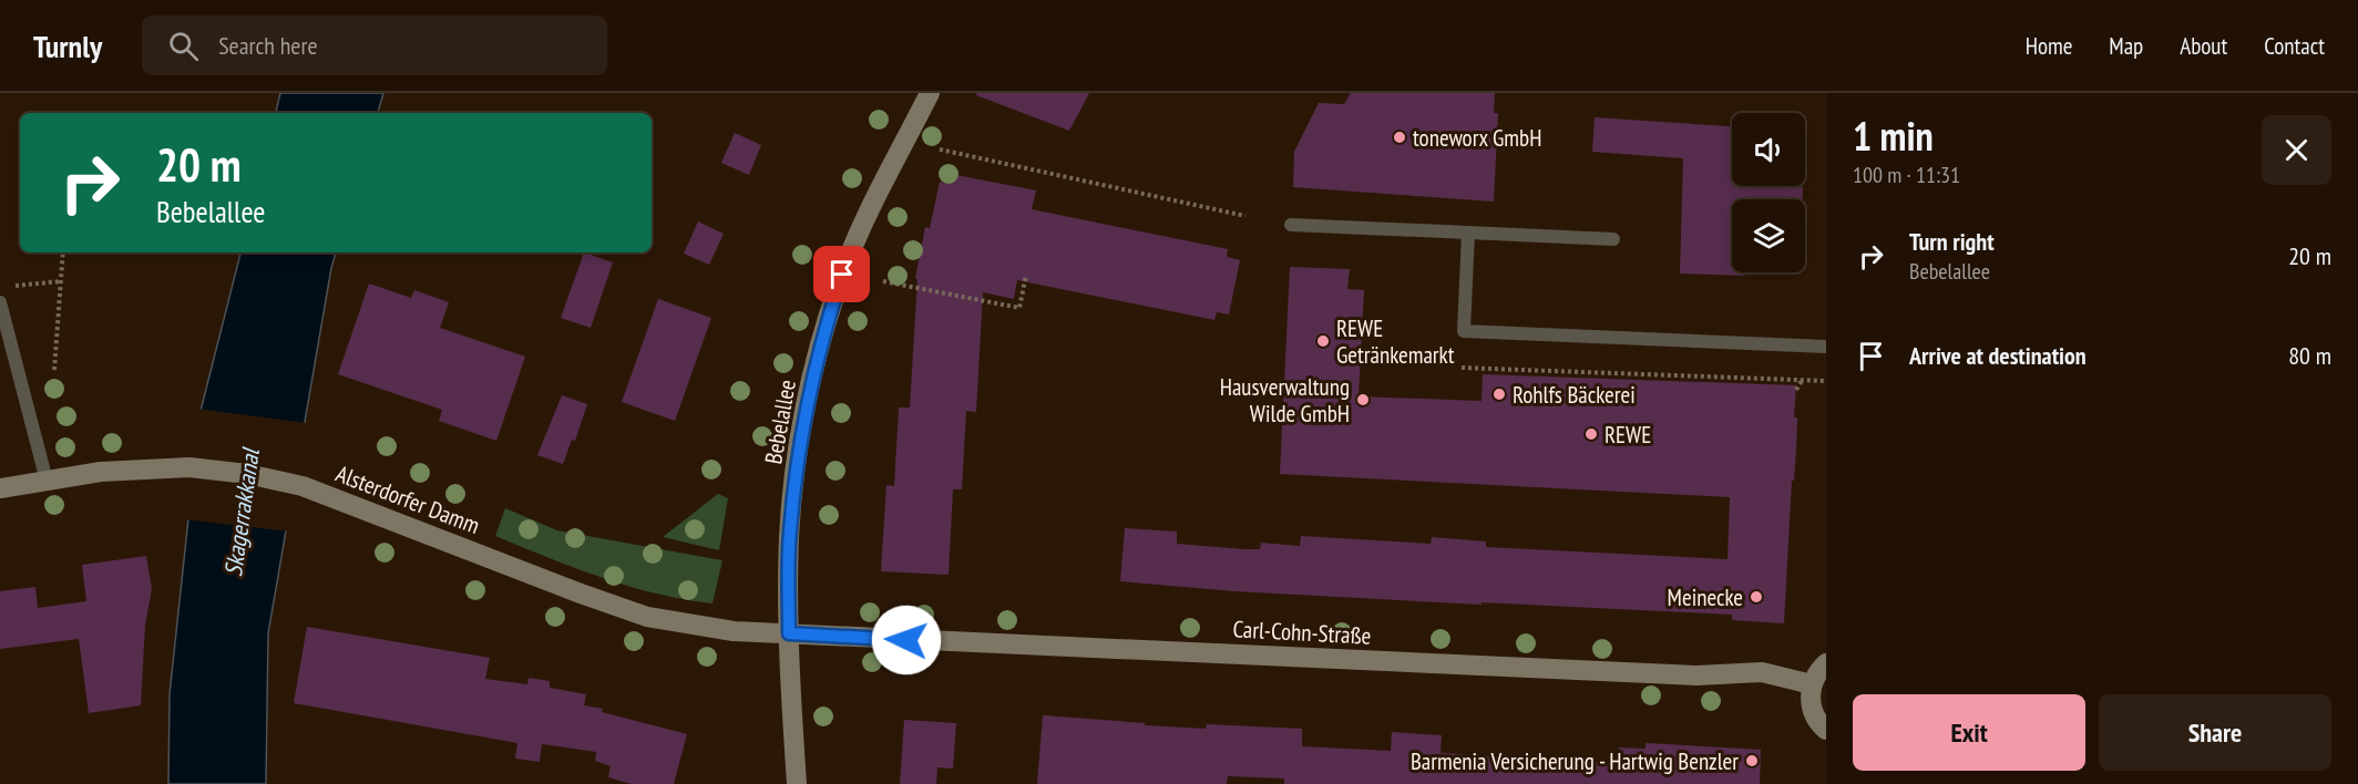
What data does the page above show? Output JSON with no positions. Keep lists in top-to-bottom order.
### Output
{
  "streets": {
    "street": ["Bebelallee", "Alsterdorfer Damm", "Carl-Cohn-Straße"]
  },
  "crossings": [
    ["Bebelallee", "Alsterdorfer Damm"],
    ["Bebelallee", "Carl-Cohn-Straße"],
    ["Alsterdorfer Damm", "Carl-Cohn-Straße"]
  ],
  "water": ["Skagerrakkanal"],
  "places": [
    "toneworx GmbH",
    "REWE Getränkemarkt",
    "Rohlfs Bäckerei",
    "Hausverwaltung Wilde GmbH",
    "REWE",
    "Meinecke",
    "Barmenia Versicherung - Hartwig Benzler"
  ],
  "page": {
    "header": "Turnly",
    "search": "Search here",
    "nav": [
      "Home",
      "Map",
      "About",
      "Contact"
    ],
    "heading": ["1 min", "100 m · 11:31"],
    "turn": ["20 m", "Bebelallee"],
    "list": [
      {
        "name": "Turn right",
        "note": "Bebelallee",
        "value": "20 m"
      },
      {
        "name": "Arrive at destination",
        "value": "80 m"
      }
    ],
    "buttons": ["Exit", "Share"]
  }
}
